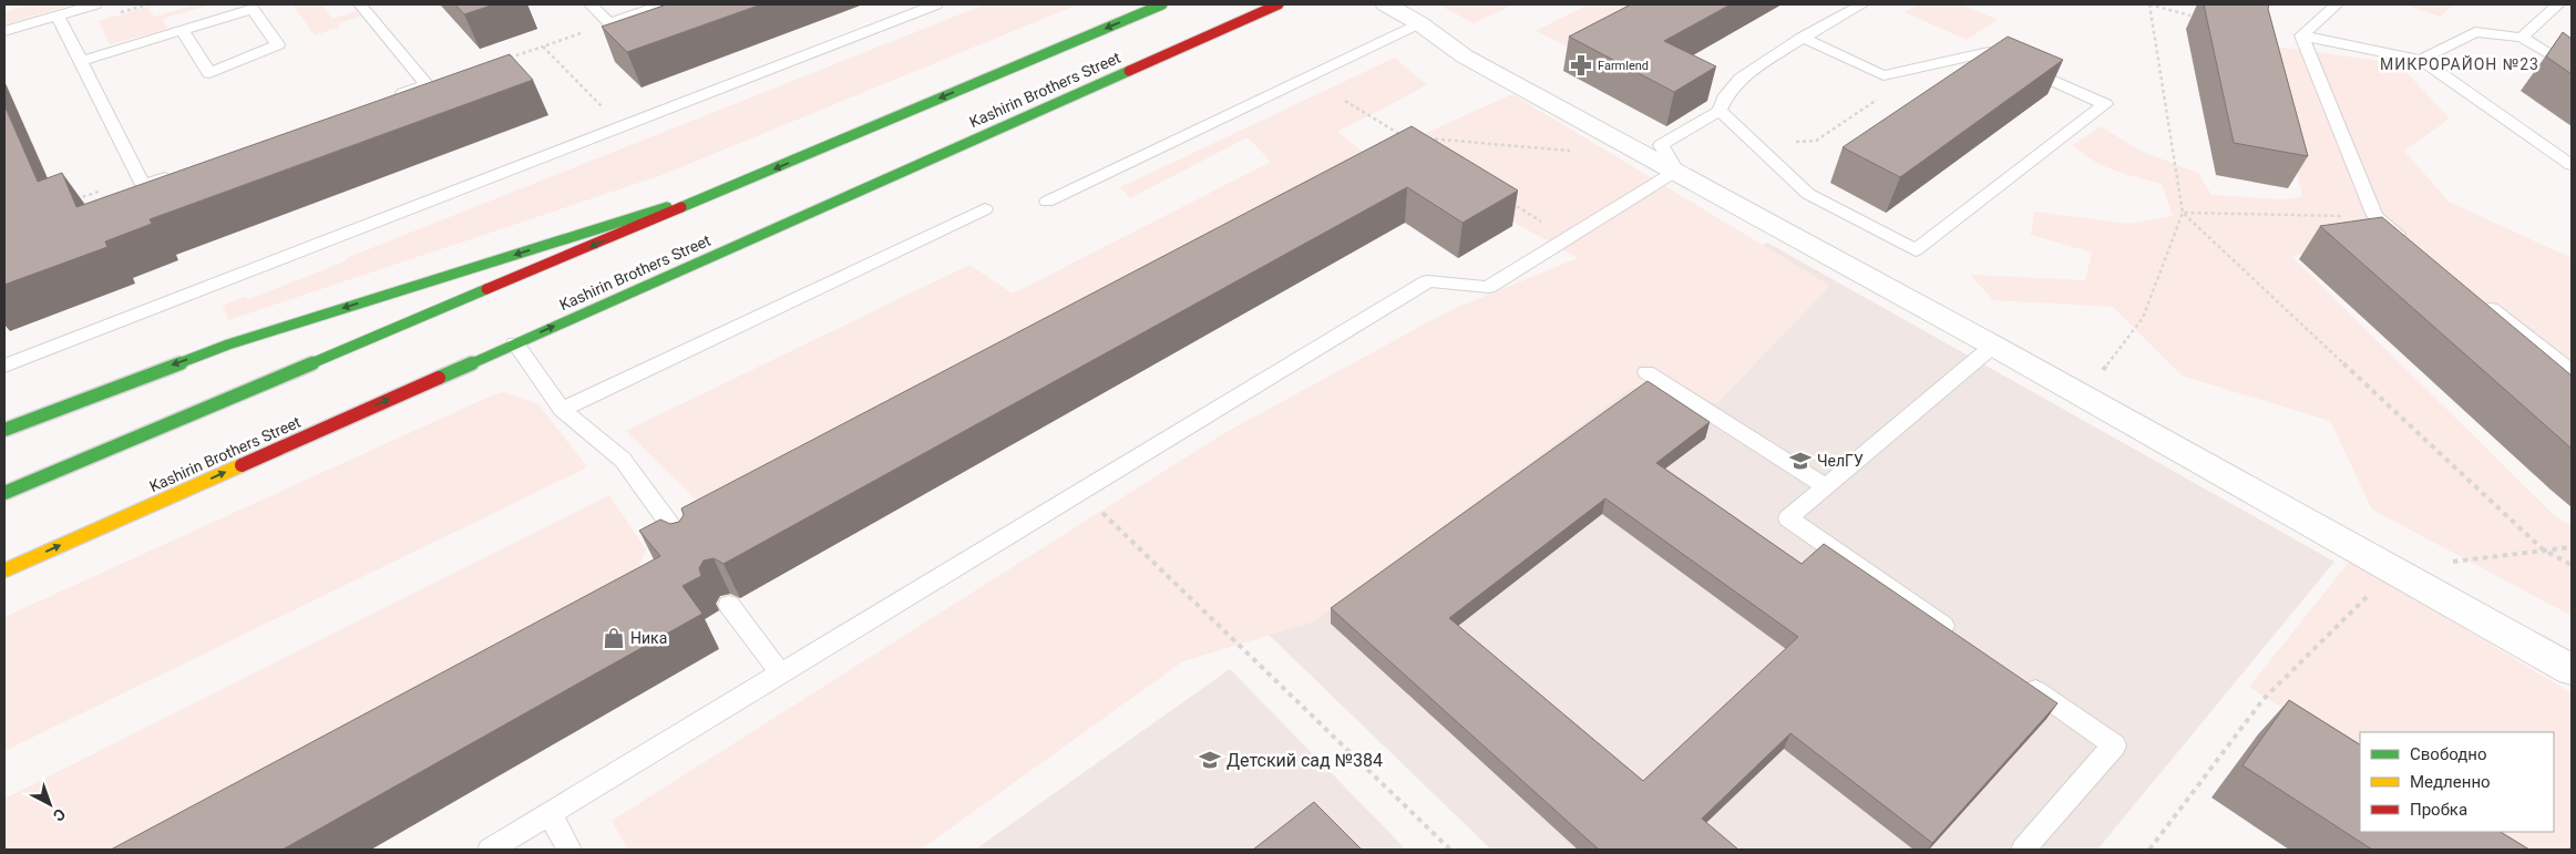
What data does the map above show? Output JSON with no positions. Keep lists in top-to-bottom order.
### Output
{
  "streets": {
    "main road": ["Kashirin Brothers Street"]
  },
  "districts": ["МИКРОРАЙОН №23"],
  "places": {
    "pharmacy": ["Farmlend"],
    "school or university": ["ЧелГУ", "Детский сад №384"],
    "shop": ["Ника"]
  },
  "legend": ["Свободно", "Медленно", "Пробка"],
  "north": "bottom right"
}
